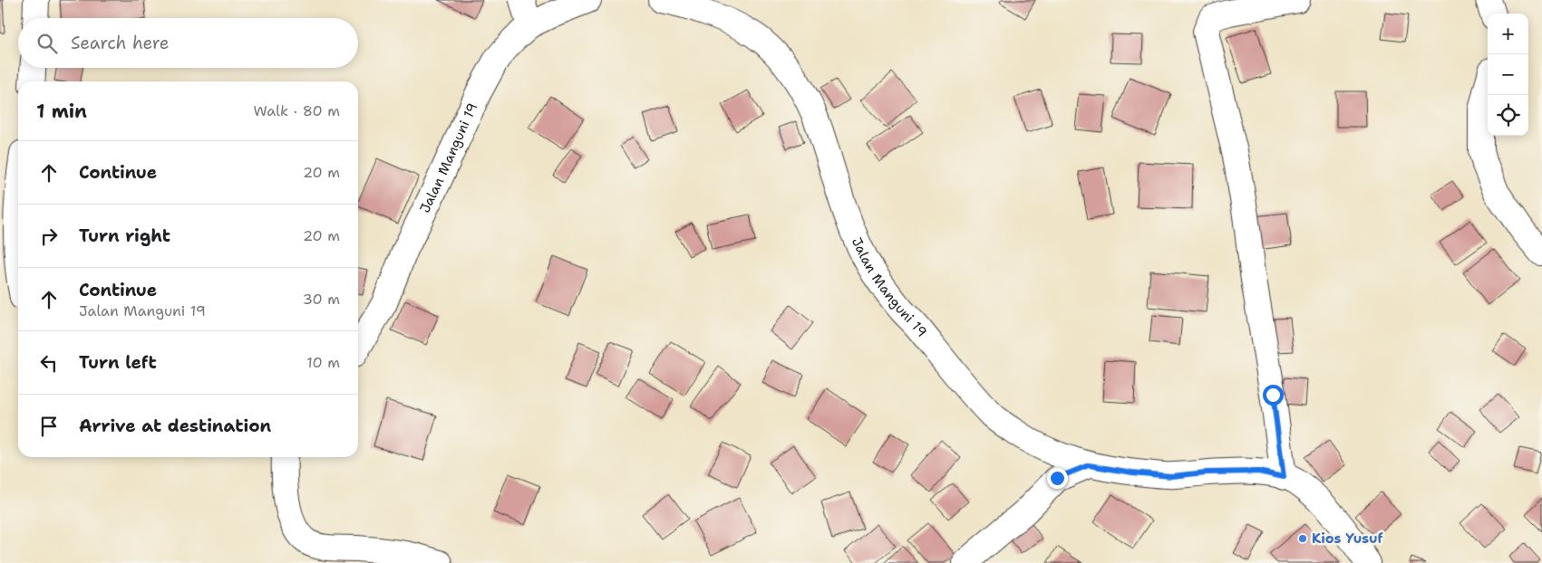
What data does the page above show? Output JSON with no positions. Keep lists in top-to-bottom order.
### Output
{
  "streets": {
    "street": ["Jalan Manguni 19"]
  },
  "places": ["Kios Yusuf"],
  "page": {
    "map_buttons": ["+", "−"],
    "search": "Search here",
    "heading": ["1 min", "Walk · 80 m"],
    "list": [
      ["Continue", "20 m"],
      ["Turn right", "20 m"],
      ["Continue", "Jalan Manguni 19", "30 m"],
      ["Turn left", "10 m"],
      "Arrive at destination"
    ]
  }
}
